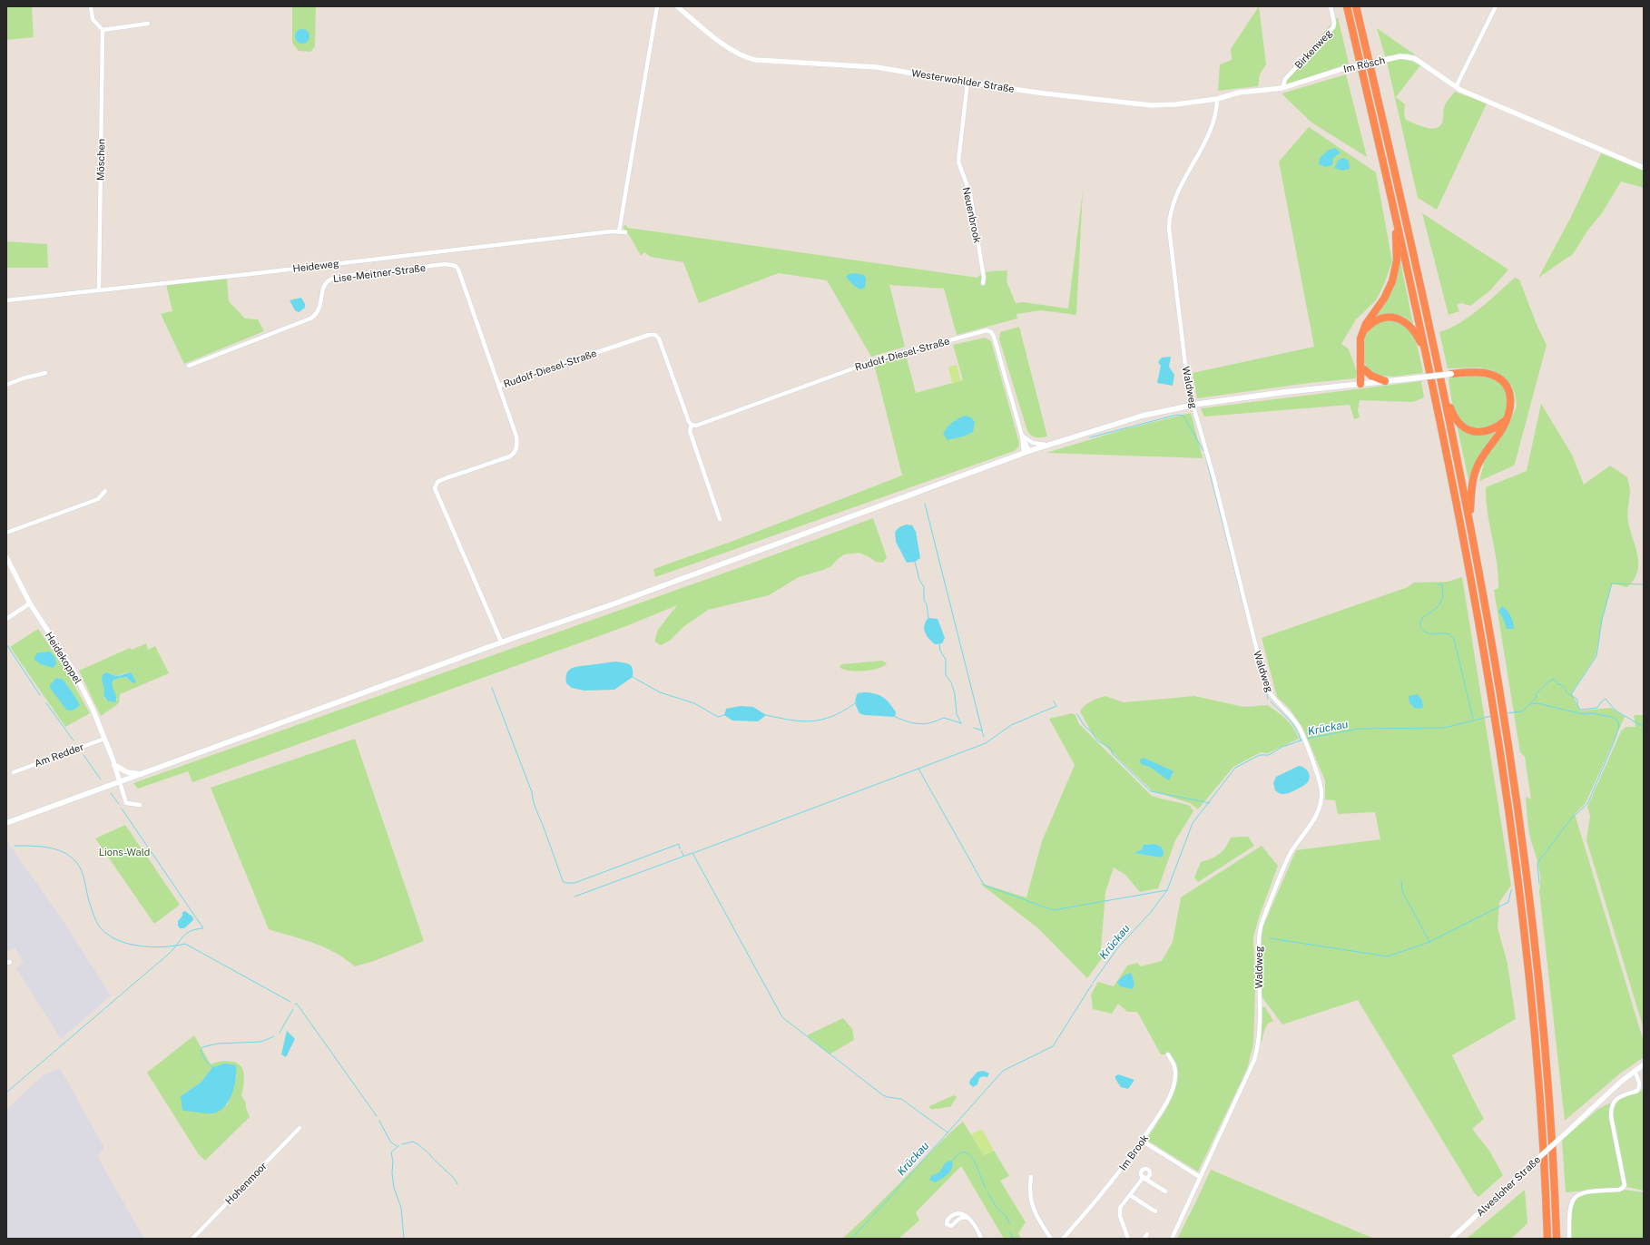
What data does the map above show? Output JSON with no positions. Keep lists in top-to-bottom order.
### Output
{
  "streets": {
    "street": [
      "Birkenweg",
      "Im Rösch",
      "Westerwohlder Straße",
      "Möschen",
      "Neuenbrook",
      "Heideweg",
      "Lise-Meitner-Straße",
      "Rudolf-Diesel-Straße",
      "Waldweg",
      "Heidekoppel",
      "Am Redder",
      "Im Brook",
      "Hohenmoor",
      "Alvesloher Straße"
    ]
  },
  "crossings": [
    ["Birkenweg", "Im Rösch"],
    ["Im Rösch", "Westerwohlder Straße"],
    ["Westerwohlder Straße", "Neuenbrook"],
    ["Westerwohlder Straße", "Waldweg"],
    ["Möschen", "Heideweg"],
    ["Lise-Meitner-Straße", "Rudolf-Diesel-Straße"],
    ["Heidekoppel", "Am Redder"]
  ],
  "water": ["Krückau"],
  "parks": ["Lions-Wald"]
}
